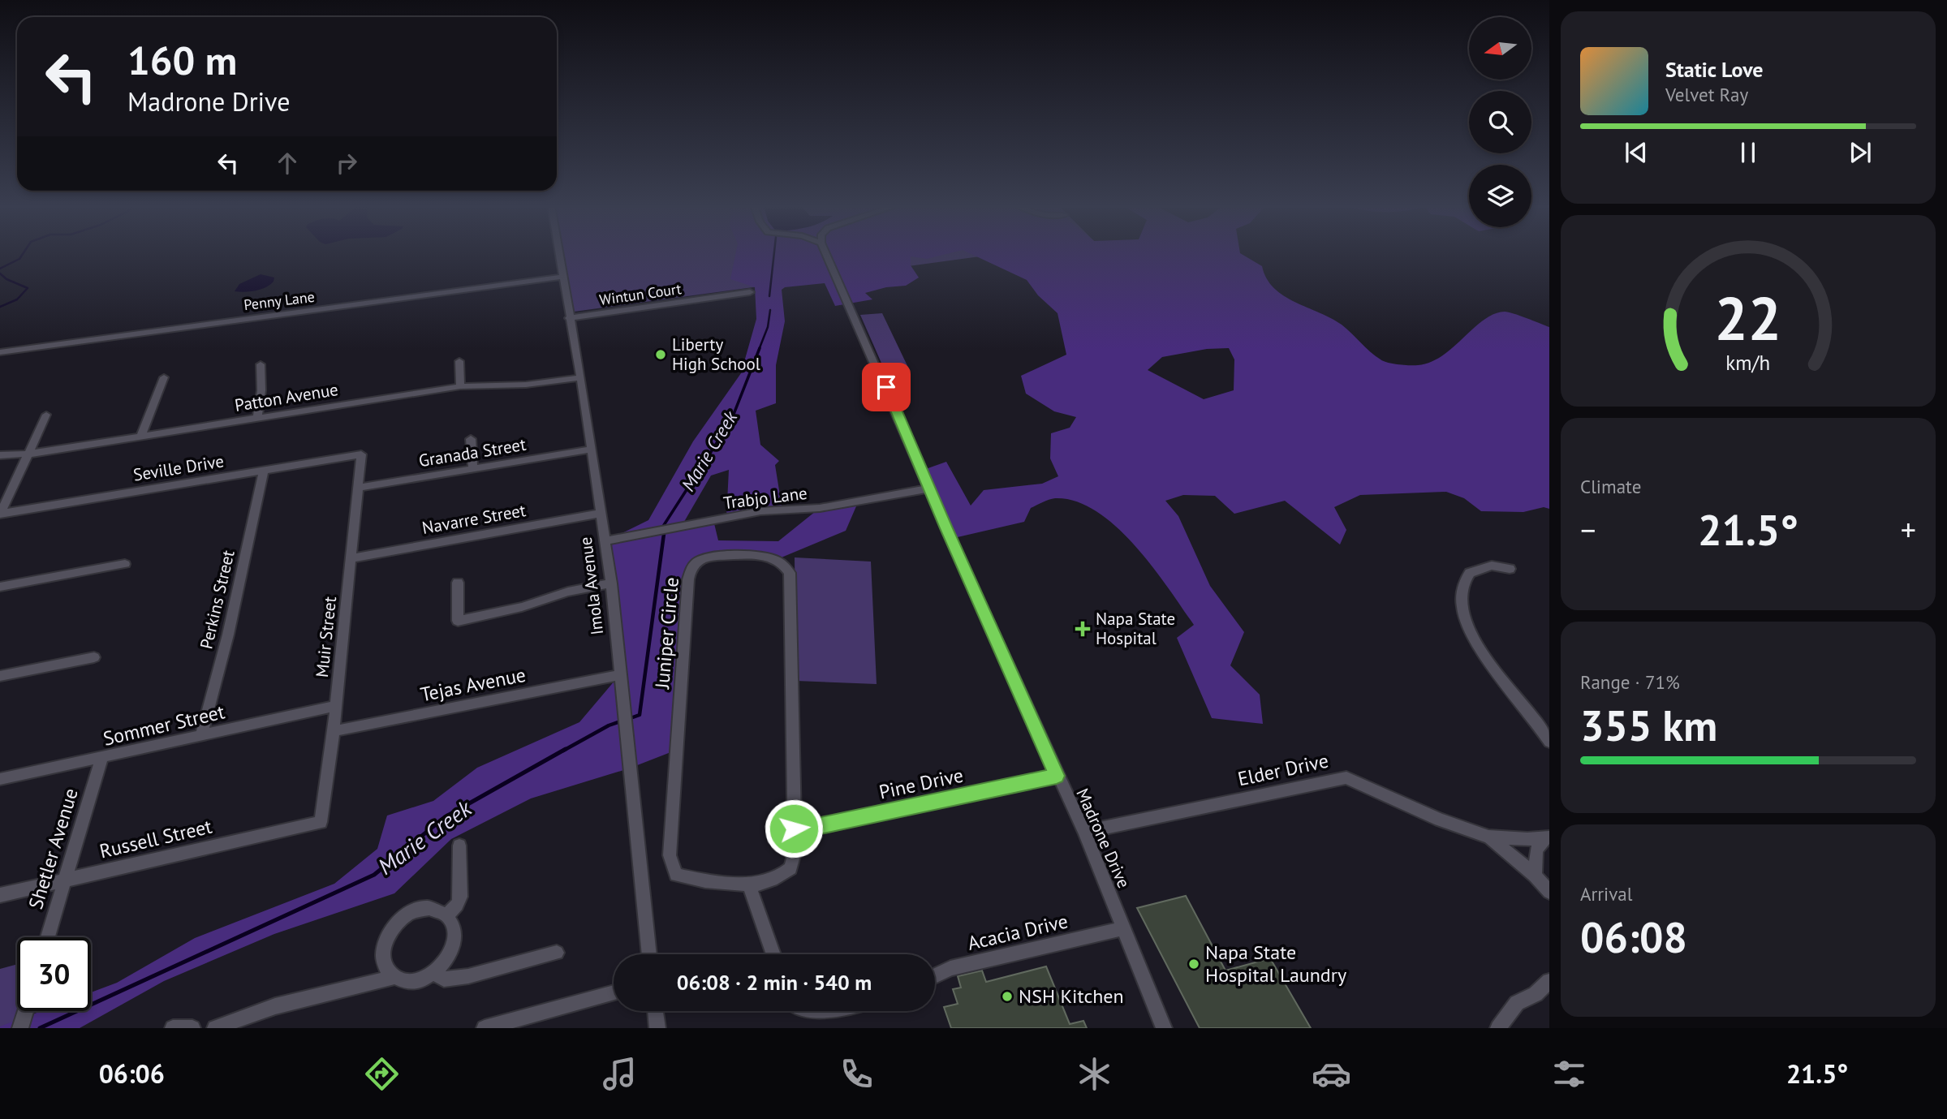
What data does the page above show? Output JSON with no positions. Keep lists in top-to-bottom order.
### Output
{
  "streets": {
    "street": [
      "Wintun Court",
      "Penny Lane",
      "Patton Avenue",
      "Granada Street",
      "Seville Drive",
      "Trabjo Lane",
      "Navarre Street",
      "Imola Avenue",
      "Perkins Street",
      "Juniper Circle",
      "Muir Street",
      "Tejas Avenue",
      "Sommer Street",
      "Elder Drive",
      "Pine Drive",
      "Madrone Drive",
      "Russell Street",
      "Shetler Avenue",
      "Acacia Drive"
    ]
  },
  "crossings": [
    ["Wintun Court", "Imola Avenue"],
    ["Penny Lane", "Imola Avenue"],
    ["Patton Avenue", "Imola Avenue"],
    ["Granada Street", "Imola Avenue"],
    ["Granada Street", "Muir Street"],
    ["Seville Drive", "Perkins Street"],
    ["Seville Drive", "Muir Street"],
    ["Trabjo Lane", "Imola Avenue"],
    ["Trabjo Lane", "Madrone Drive"],
    ["Navarre Street", "Imola Avenue"],
    ["Navarre Street", "Muir Street"],
    ["Imola Avenue", "Tejas Avenue"],
    ["Perkins Street", "Sommer Street"],
    ["Juniper Circle", "Pine Drive"],
    ["Muir Street", "Tejas Avenue"],
    ["Muir Street", "Sommer Street"],
    ["Muir Street", "Russell Street"],
    ["Sommer Street", "Shetler Avenue"],
    ["Elder Drive", "Madrone Drive"],
    ["Pine Drive", "Madrone Drive"],
    ["Madrone Drive", "Acacia Drive"],
    ["Russell Street", "Shetler Avenue"]
  ],
  "water": ["Marie Creek"],
  "places": {
    "other": ["Liberty High School", "Napa State Hospital Laundry", "NSH Kitchen"],
    "health": ["Napa State Hospital"]
  },
  "north": "left",
  "page": {
    "turn": ["160 m", "Madrone Drive"],
    "song": ["Static Love", "Velvet Ray"],
    "tile": [
      "Climate",
      ["Range · 71%", "355 km"],
      ["Arrival", "06:08"]
    ],
    "heat": ["−", "21.5°", "+"],
    "limit": "30",
    "trip": "06:08 · 2 min · 540 m",
    "tabs": ["06:06", "21.5°"],
    "gauge": ["22", "km/h"]
  }
}
